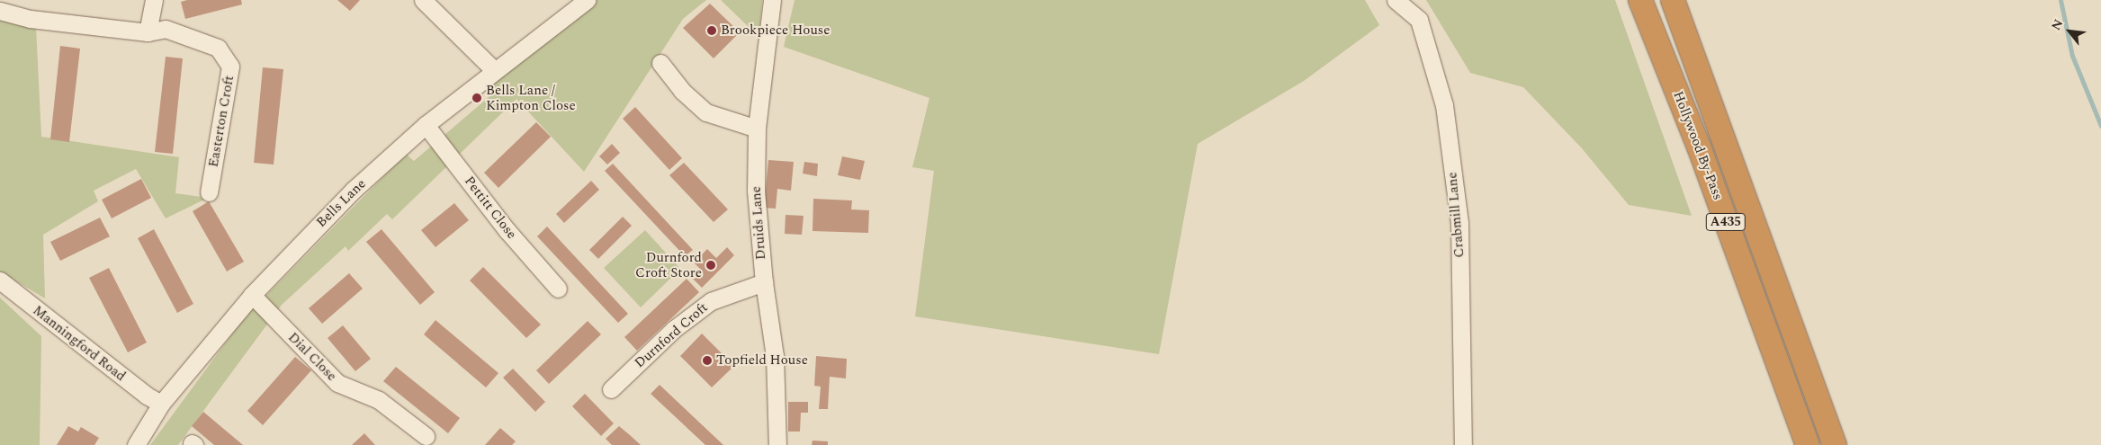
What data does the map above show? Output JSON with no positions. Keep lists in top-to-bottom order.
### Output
{
  "streets": {
    "highway": ["Hollywood By-Pass", "A435"],
    "street": [
      "Easterton Croft",
      "Bells Lane",
      "Pettitt Close",
      "Crabmill Lane",
      "Druids Lane",
      "Durnford Croft",
      "Manningford Road",
      "Dial Close"
    ]
  },
  "crossings": [
    ["Bells Lane", "Pettitt Close"],
    ["Bells Lane", "Manningford Road"],
    ["Bells Lane", "Dial Close"],
    ["Druids Lane", "Durnford Croft"]
  ],
  "places": [
    "Brookpiece House",
    "Bells Lane / Kimpton Close",
    "Durnford Croft Store",
    "Topfield House"
  ],
  "north": "top left"
}
